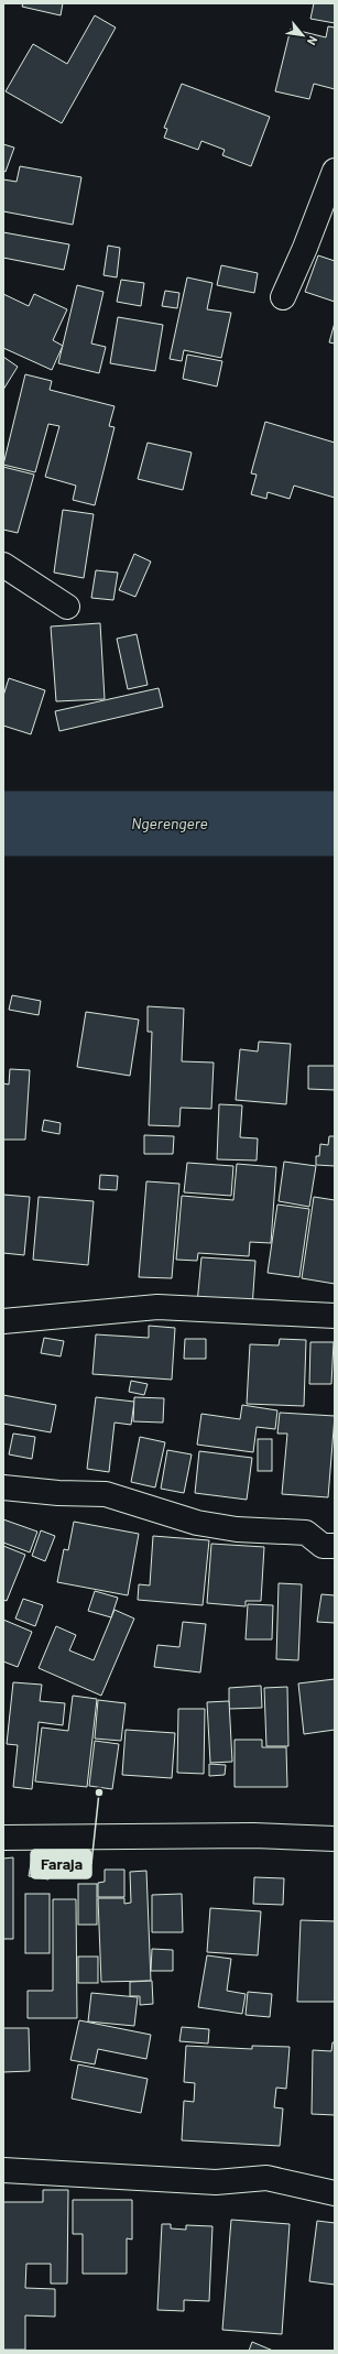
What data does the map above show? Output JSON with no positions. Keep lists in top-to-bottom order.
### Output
{
  "water": ["Ngerengere"],
  "places": ["Faraja"],
  "north": "bottom right"
}
